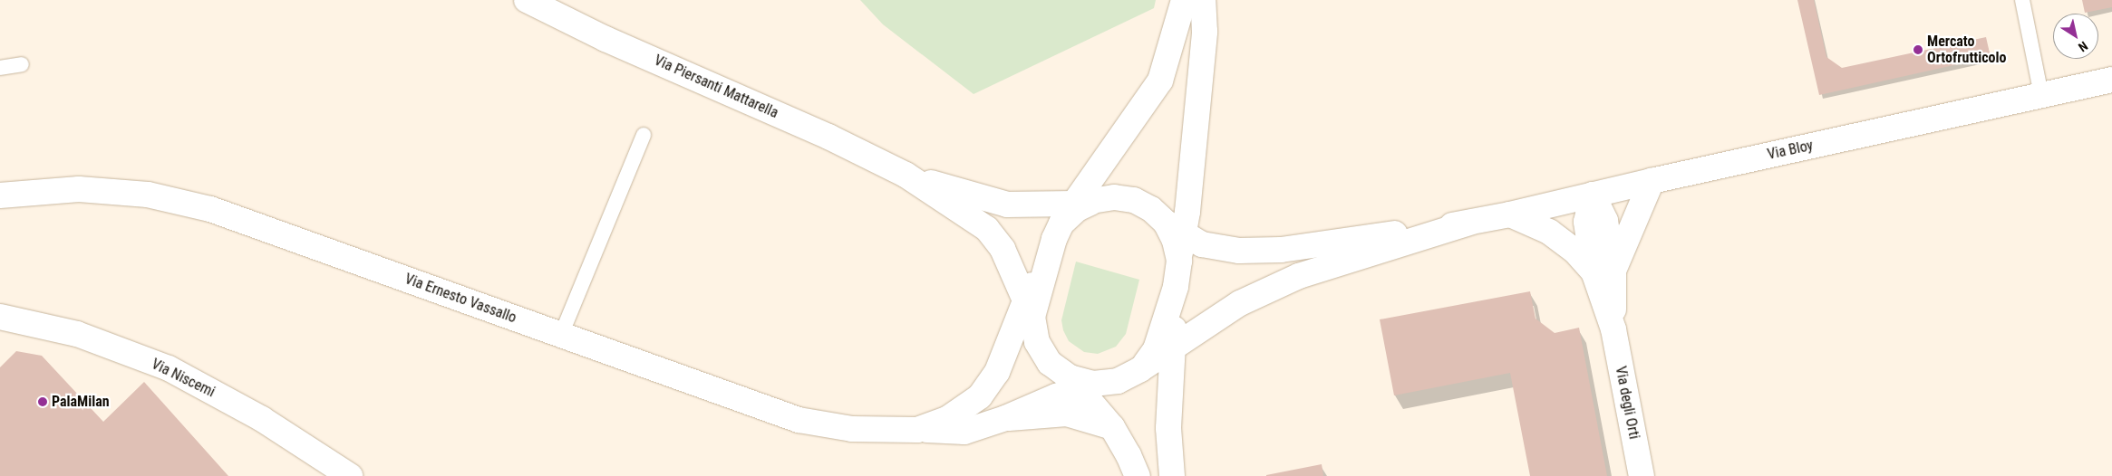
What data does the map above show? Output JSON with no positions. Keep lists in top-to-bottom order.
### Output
{
  "streets": {
    "street": [
      "Via Piersanti Mattarella",
      "Via Bloy",
      "Via Ernesto Vassallo",
      "Via Niscemi",
      "Via degli Orti"
    ]
  },
  "places": ["Mercato Ortofrutticolo", "PalaMilan"],
  "north": "bottom right"
}
